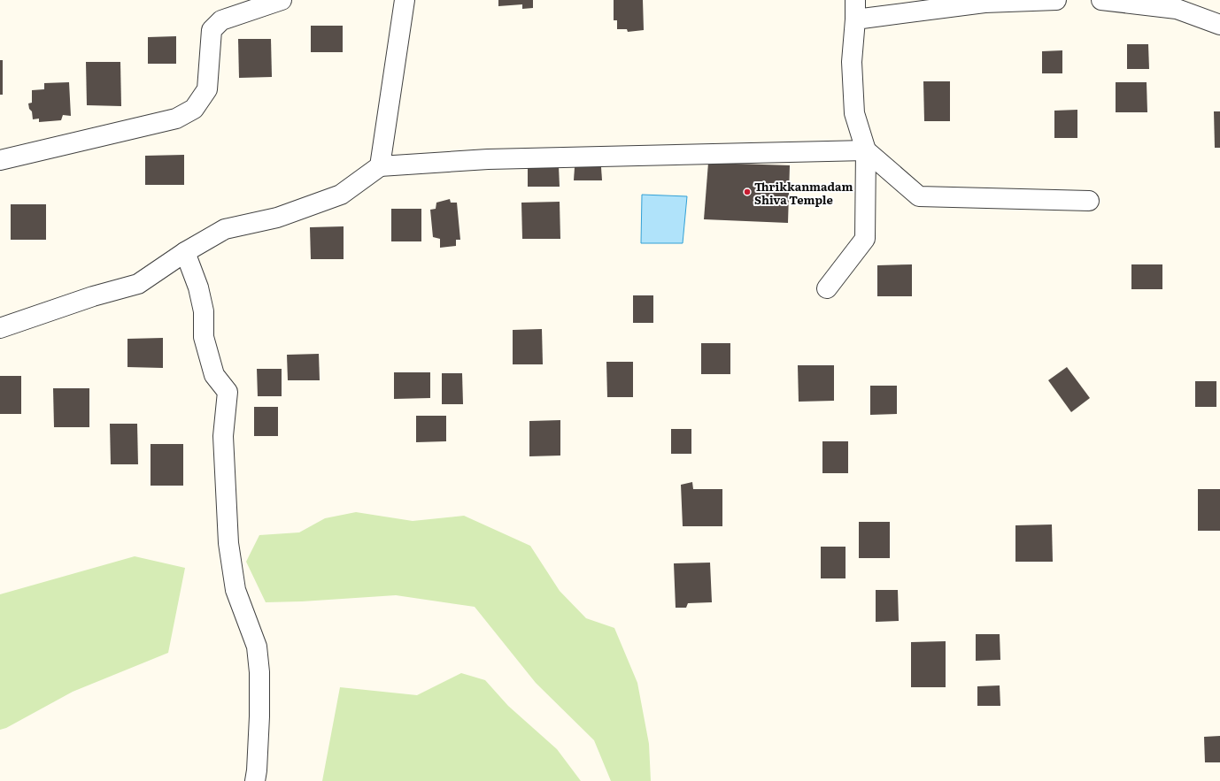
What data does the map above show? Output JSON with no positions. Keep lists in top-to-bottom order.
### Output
{
  "places": ["Thrikkanmadam Shiva Temple"]
}
